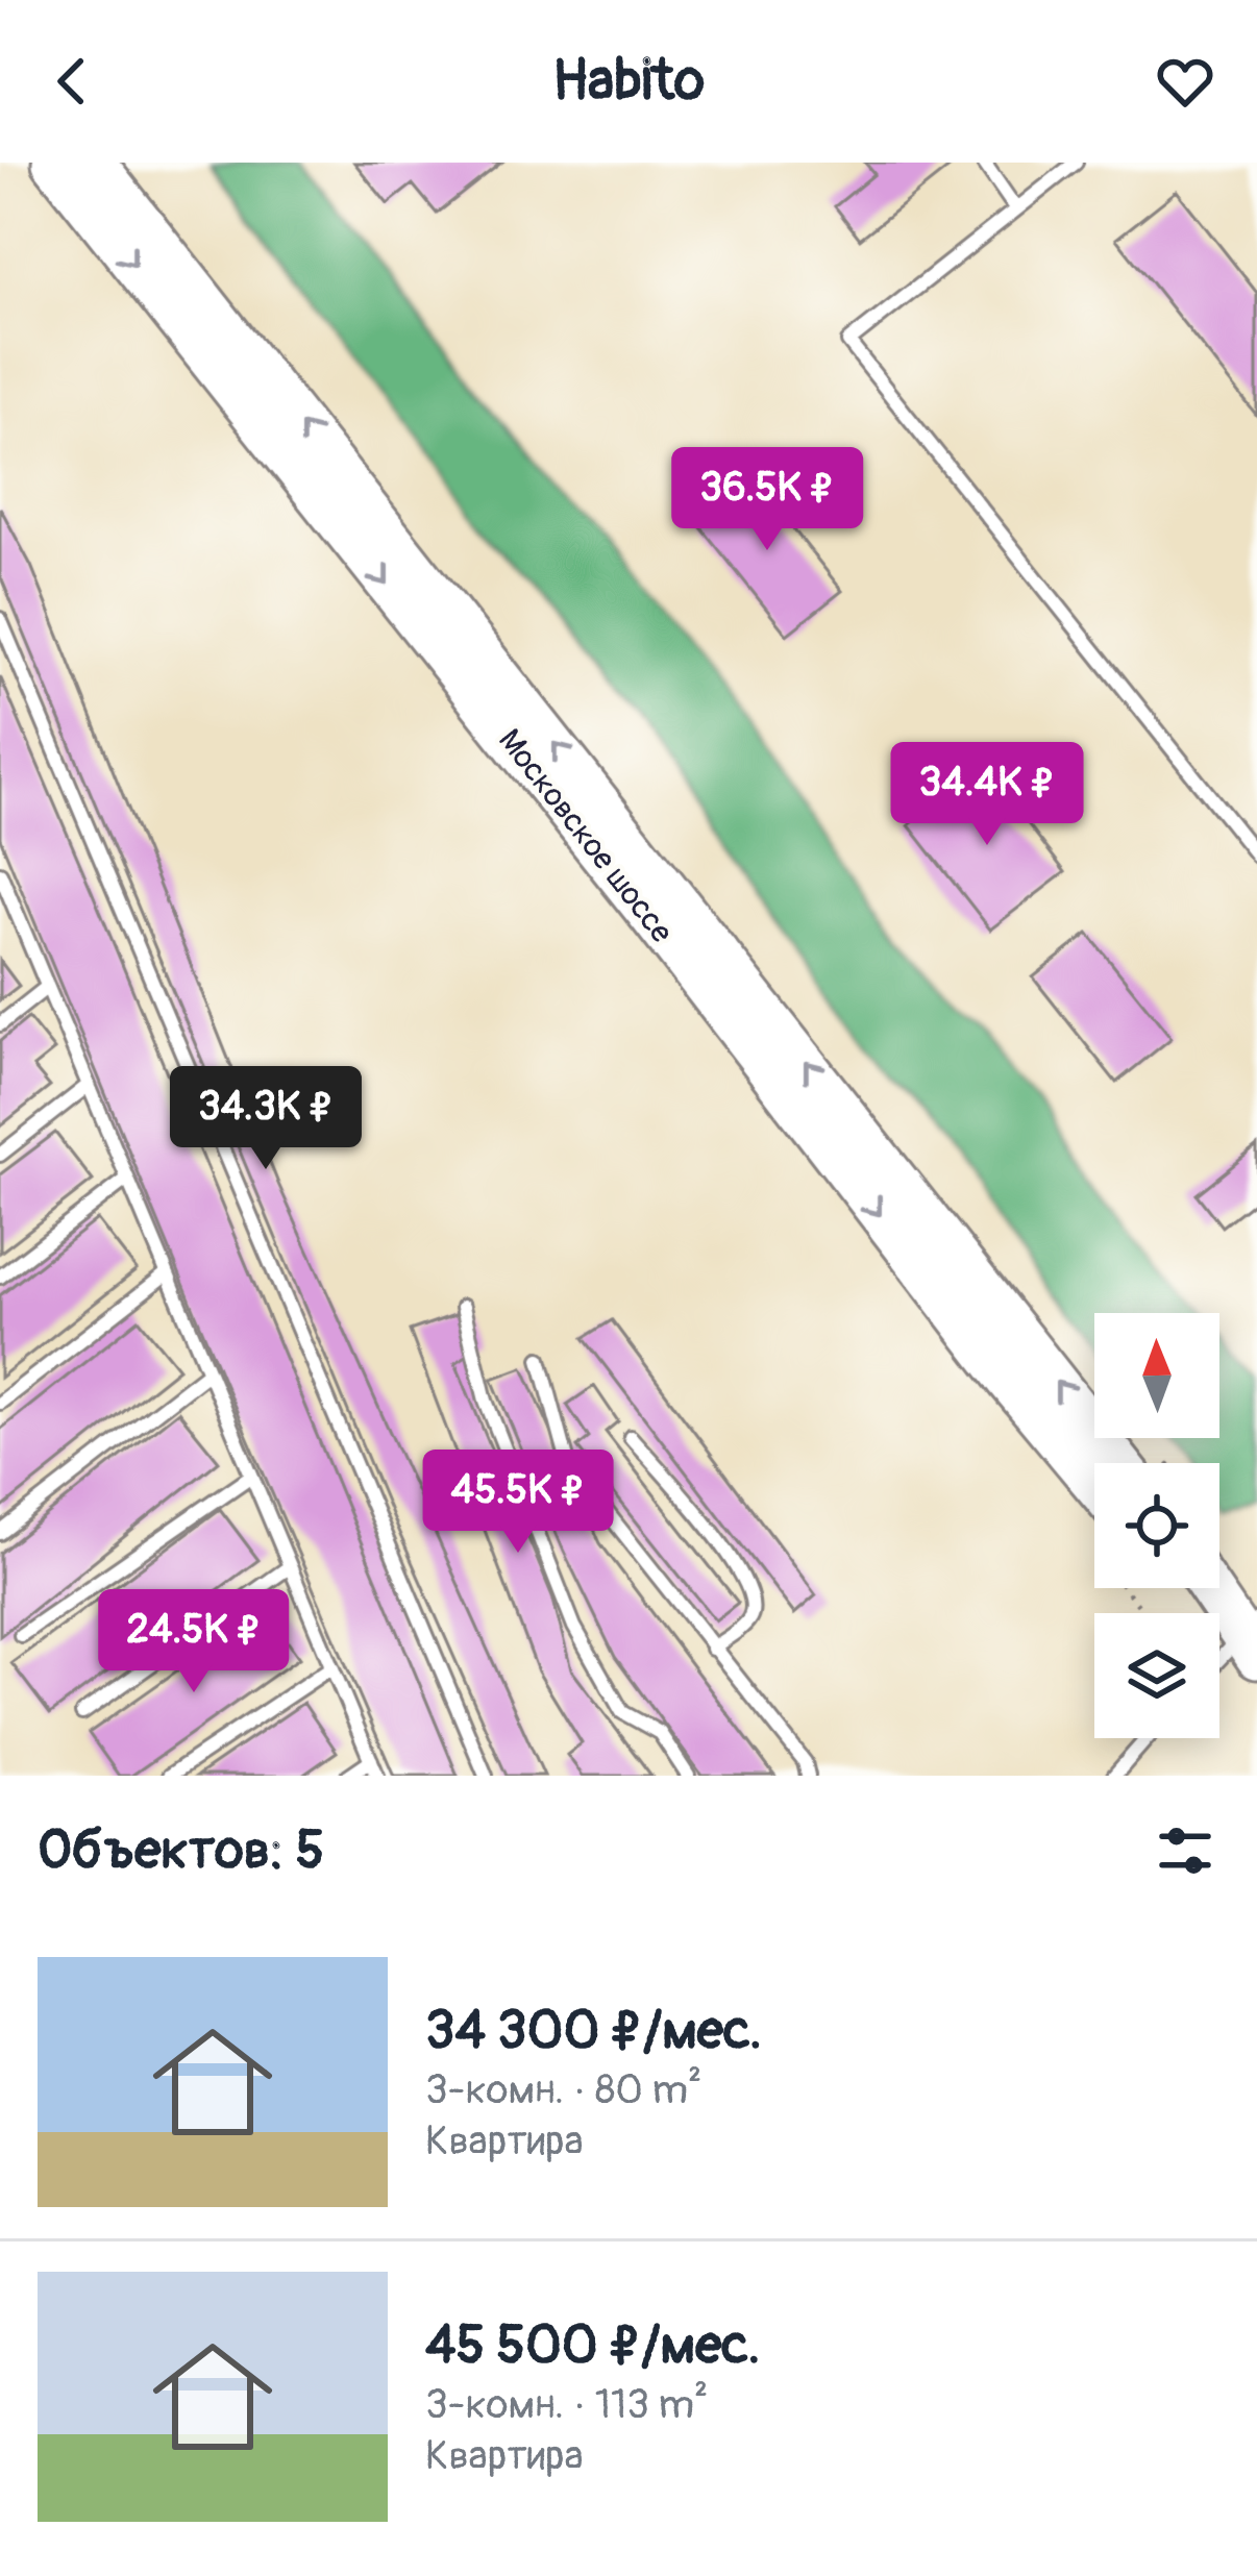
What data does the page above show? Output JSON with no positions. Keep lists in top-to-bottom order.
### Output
{
  "streets": {
    "main road": ["Московское шоссе"]
  },
  "north": "top",
  "page": {
    "header": "Habito",
    "price": [
      "36.5K ₽",
      "34.4K ₽",
      "34.3K ₽",
      "45.5K ₽",
      "24.5K ₽"
    ],
    "heading": "Объектов: 5",
    "list": [
      {
        "name": "34 300 ₽/мес.",
        "note": "3-комн. · 80 m² · Квартира"
      },
      {
        "name": "45 500 ₽/мес.",
        "note": "3-комн. · 113 m² · Квартира"
      }
    ]
  }
}
